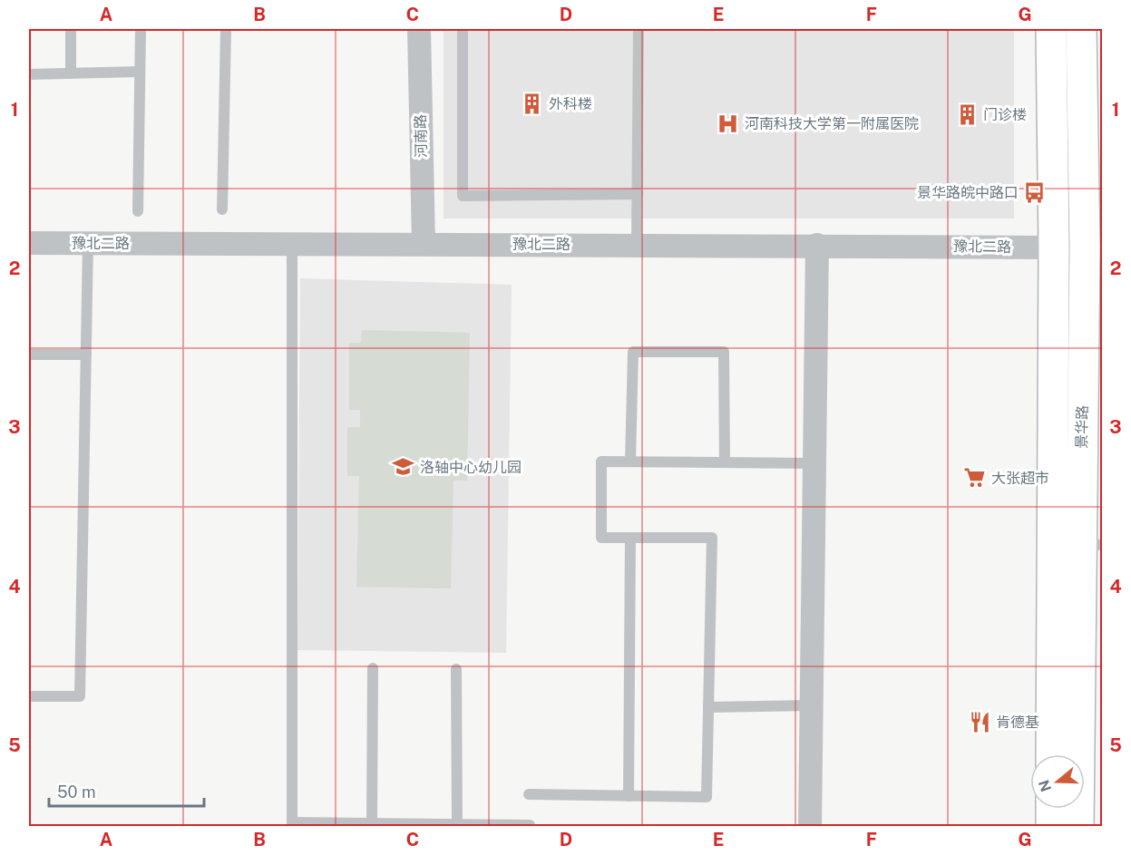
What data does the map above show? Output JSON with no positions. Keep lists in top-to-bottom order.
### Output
{
  "streets": {
    "main road": ["景华路"],
    "street": ["河南路", "豫北二路"]
  },
  "crossings": [
    ["河南路", "豫北二路"],
    ["豫北二路", "景华路"]
  ],
  "places": {
    "building": ["外科楼", "门诊楼"],
    "hospital": ["河南科技大学第一附属医院"],
    "bus stop": ["景华路皖中路口"],
    "school or university": ["洛轴中心幼儿园"],
    "supermarket": ["大张超市"],
    "restaurant": ["肯德基"]
  },
  "scale_bar": "50 m",
  "north": "left",
  "grid": {
    "columns": [
      "A",
      "B",
      "C",
      "D",
      "E",
      "F",
      "G"
    ],
    "rows": [
      "1",
      "2",
      "3",
      "4",
      "5"
    ]
  }
}
